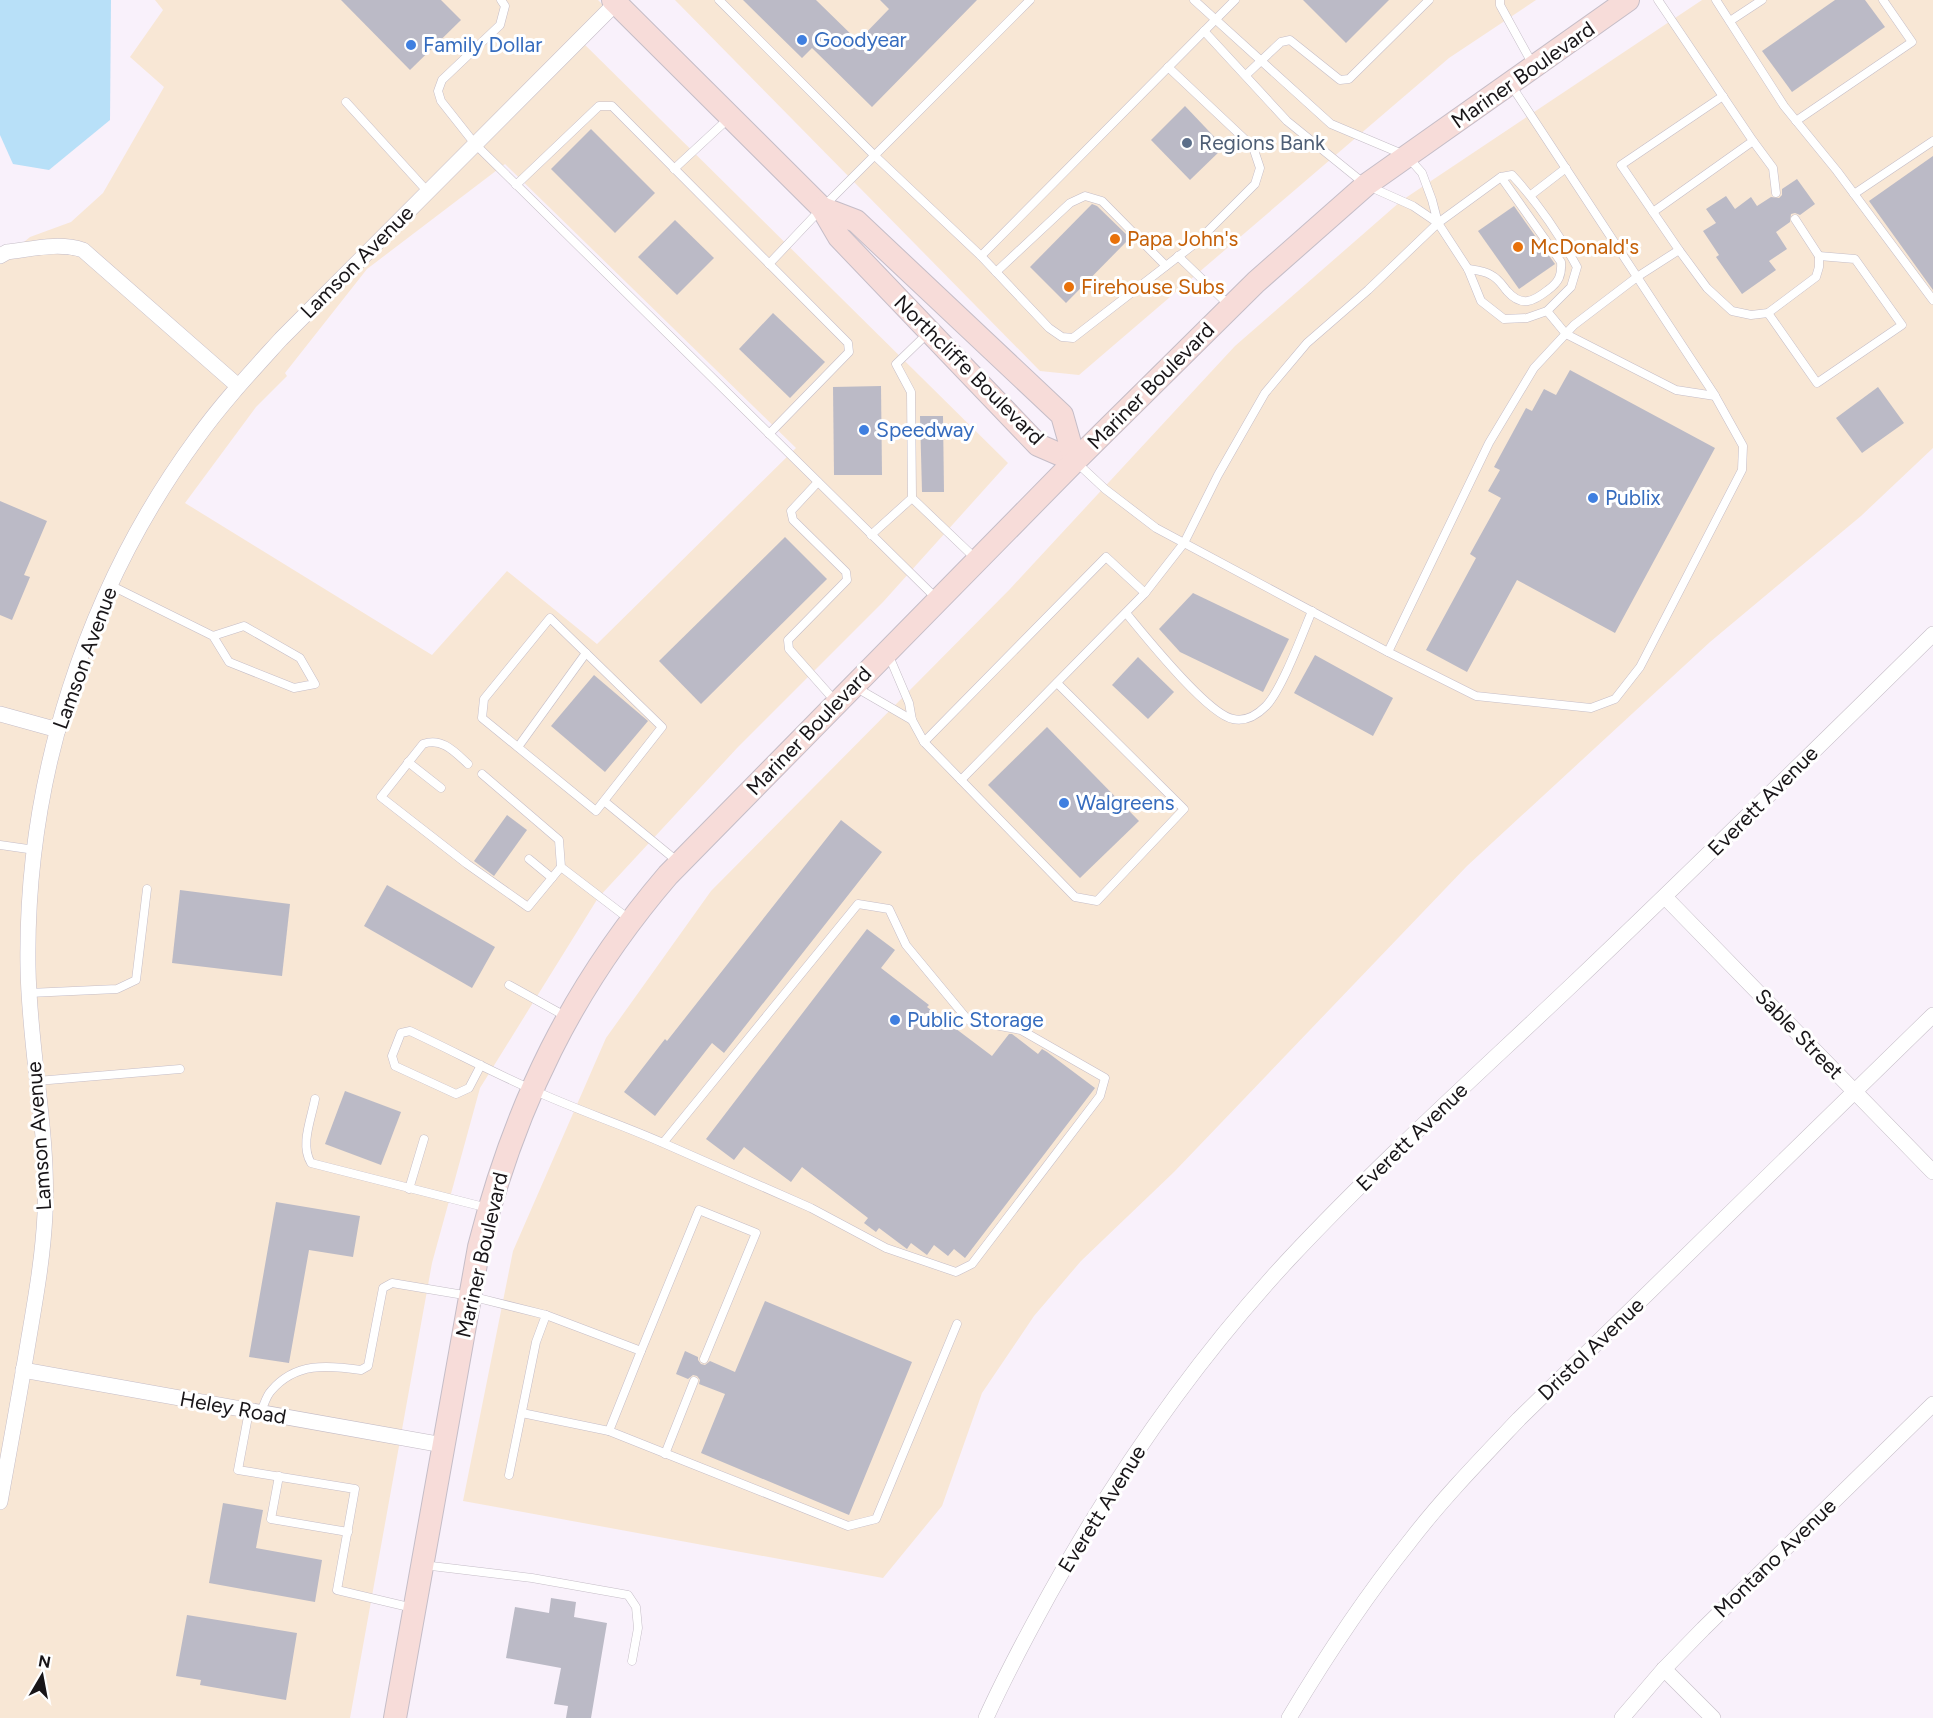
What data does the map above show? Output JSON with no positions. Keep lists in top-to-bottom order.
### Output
{
  "streets": {
    "main road": ["Mariner Boulevard", "Northcliffe Boulevard"],
    "street": [
      "Lamson Avenue",
      "Everett Avenue",
      "Sable Street",
      "Dristol Avenue",
      "Heley Road",
      "Montano Avenue"
    ]
  },
  "crossings": [
    ["Mariner Boulevard", "Northcliffe Boulevard"],
    ["Mariner Boulevard", "Heley Road"],
    ["Lamson Avenue", "Northcliffe Boulevard"],
    ["Lamson Avenue", "Heley Road"],
    ["Everett Avenue", "Sable Street"],
    ["Sable Street", "Dristol Avenue"]
  ],
  "places": [
    "Goodyear",
    "Family Dollar",
    "Regions Bank",
    "Papa John's",
    "McDonald's",
    "Firehouse Subs",
    "Speedway",
    "Publix",
    "Walgreens",
    "Public Storage"
  ],
  "north": "top"
}
